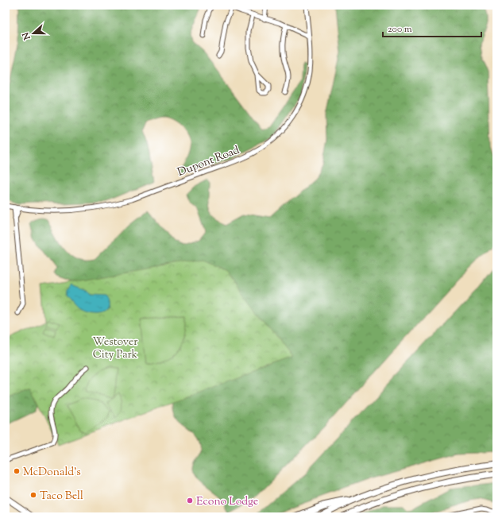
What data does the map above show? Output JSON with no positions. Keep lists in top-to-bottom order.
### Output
{
  "streets": {
    "street": ["Dupont Road"]
  },
  "parks": ["Westover City Park"],
  "places": ["McDonald's", "Taco Bell", "Econo Lodge"],
  "scale_bar": "200 m",
  "north": "left"
}
